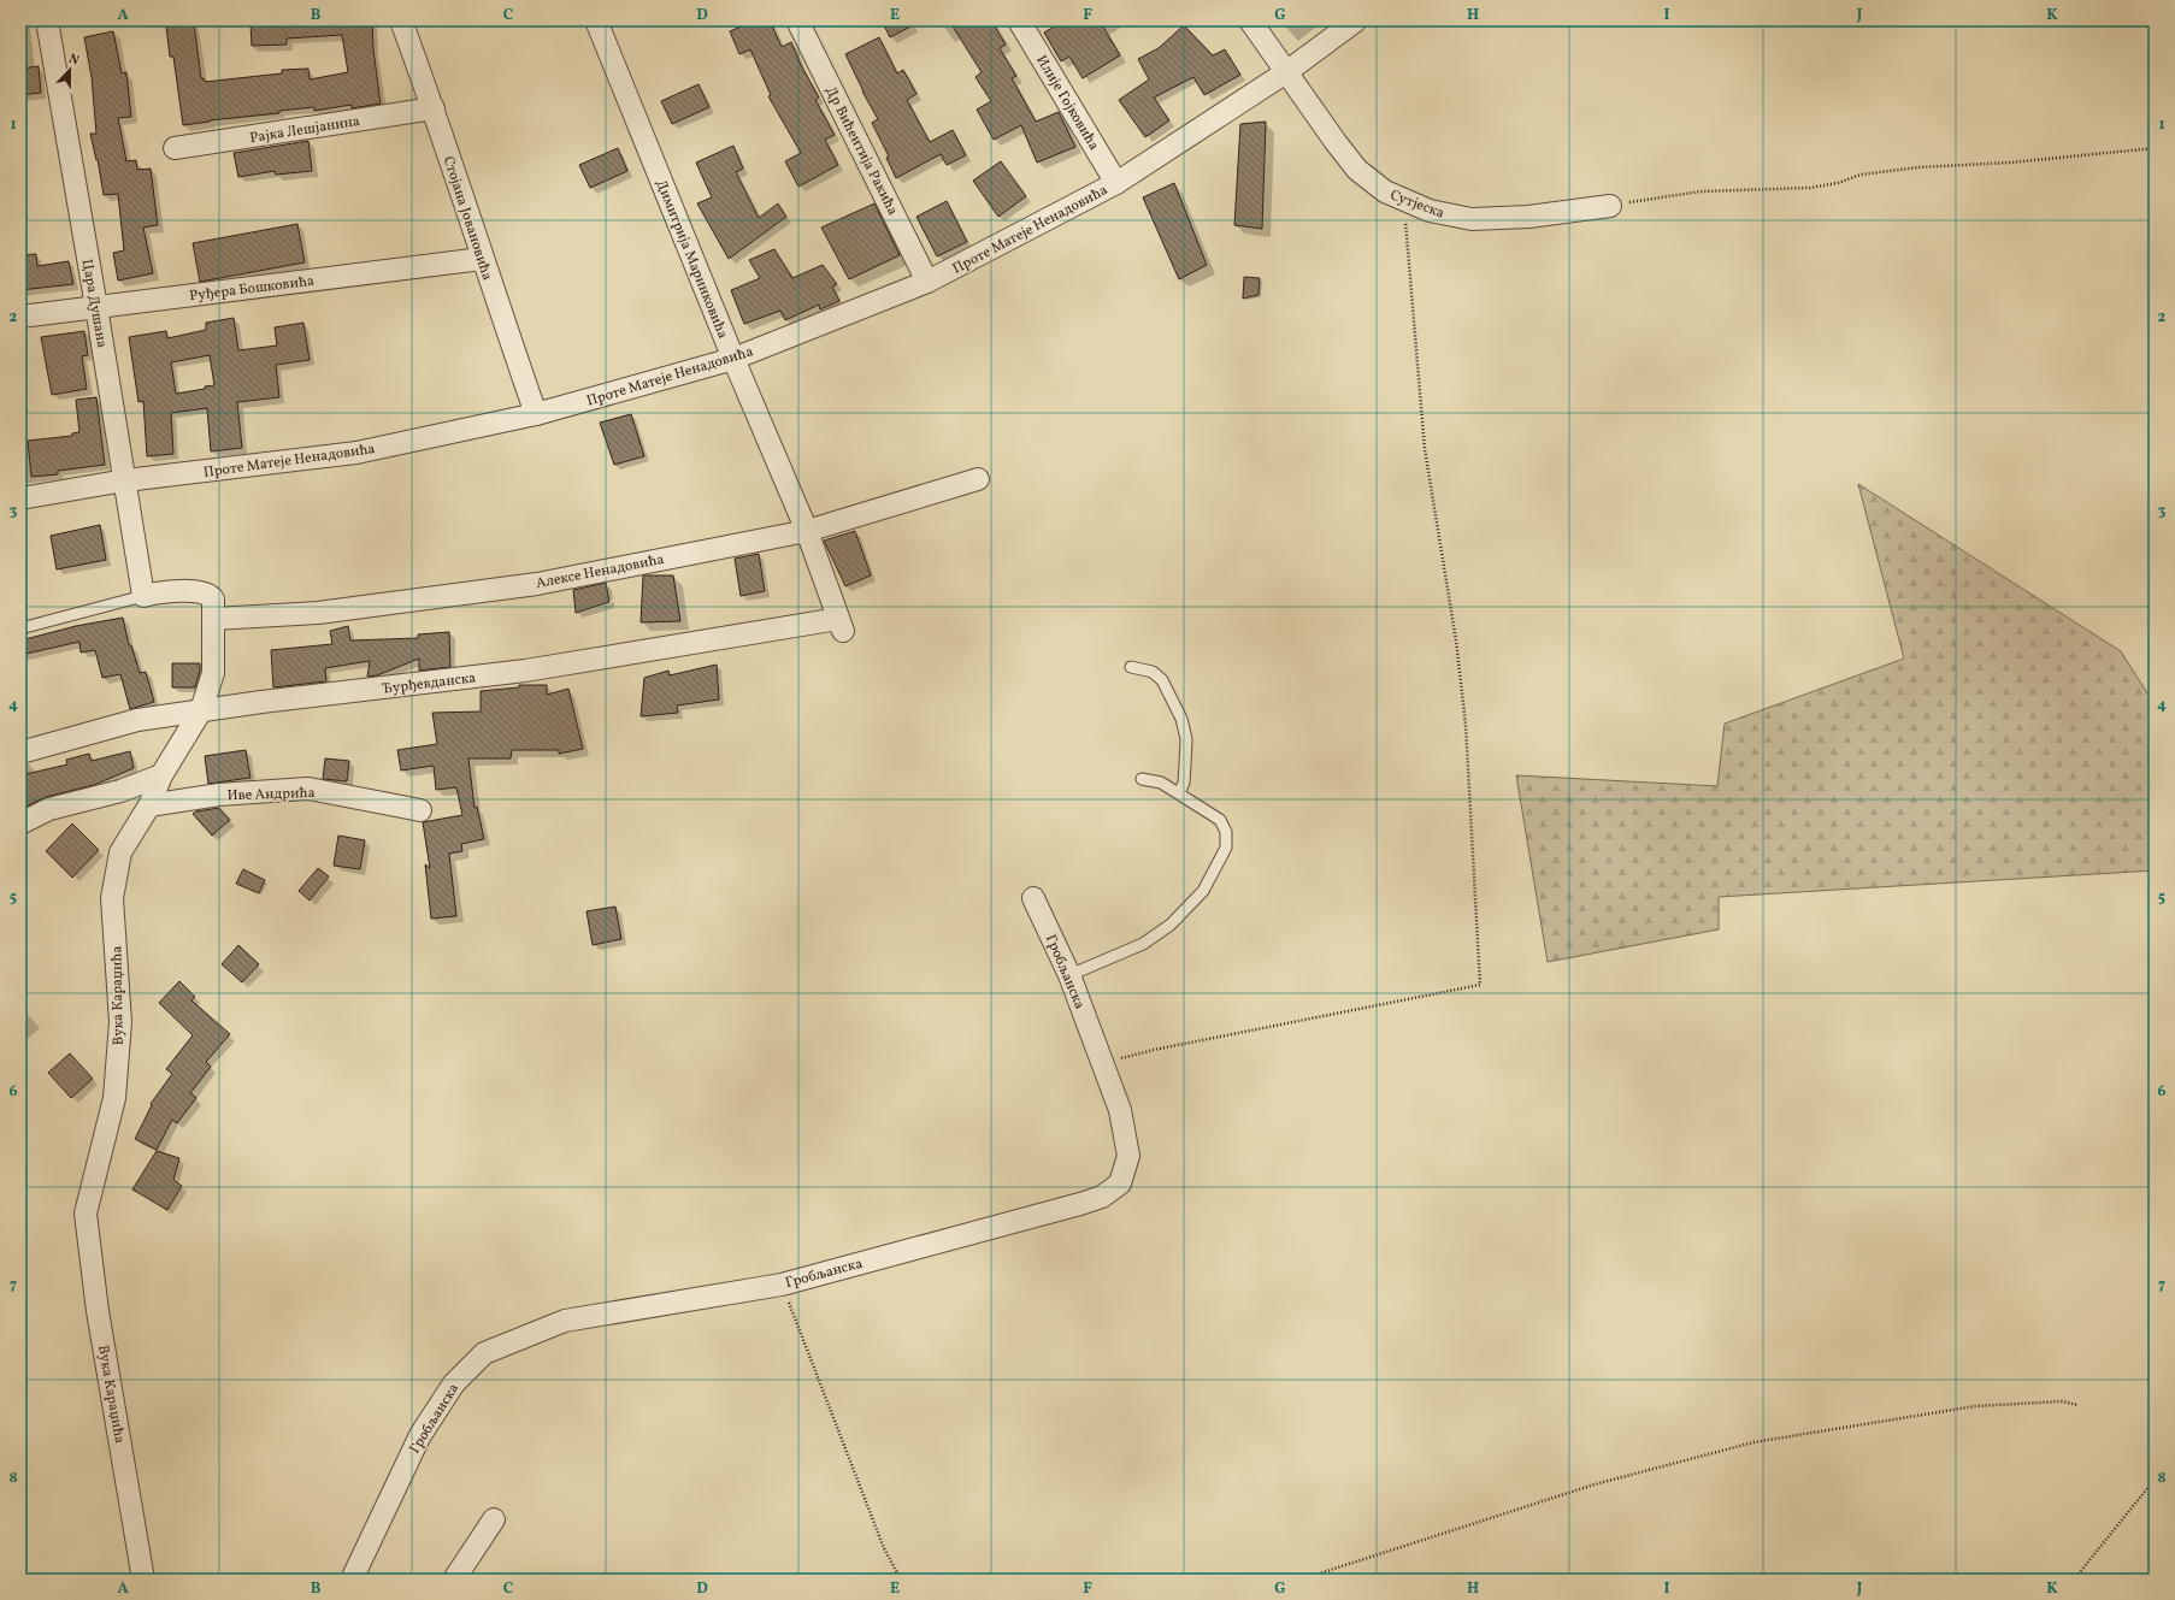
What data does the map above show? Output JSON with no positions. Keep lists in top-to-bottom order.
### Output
{
  "streets": {
    "street": [
      "Илије Гојковића",
      "Рајка Лешјанина",
      "Др Вићентија Ракића",
      "Сутјеска",
      "Стојана Јовановића",
      "Проте Матеје Ненадовића",
      "Димитрија Маринковића",
      "Руђера Бошковића",
      "Цара Душана",
      "Алексе Ненадовића",
      "Ђурђевданска",
      "Иве Андрића",
      "Гробљанска",
      "Вука Караџића"
    ]
  },
  "crossings": [
    ["Илије Гојковића", "Проте Матеје Ненадовића"],
    ["Рајка Лешјанина", "Стојана Јовановића"],
    ["Др Вићентија Ракића", "Проте Матеје Ненадовића"],
    ["Сутјеска", "Проте Матеје Ненадовића"],
    ["Стојана Јовановића", "Проте Матеје Ненадовића"],
    ["Стојана Јовановића", "Руђера Бошковића"],
    ["Проте Матеје Ненадовића", "Димитрија Маринковића"],
    ["Проте Матеје Ненадовића", "Цара Душана"],
    ["Димитрија Маринковића", "Алексе Ненадовића"],
    ["Димитрија Маринковића", "Ђурђевданска"],
    ["Руђера Бошковића", "Цара Душана"],
    ["Цара Душана", "Вука Караџића"],
    ["Алексе Ненадовића", "Вука Караџића"],
    ["Ђурђевданска", "Вука Караџића"],
    ["Иве Андрића", "Вука Караџића"]
  ],
  "north": "top",
  "grid": {
    "columns": [
      "A",
      "B",
      "C",
      "D",
      "E",
      "F",
      "G",
      "H",
      "I",
      "J",
      "K"
    ],
    "rows": [
      "1",
      "2",
      "3",
      "4",
      "5",
      "6",
      "7",
      "8"
    ]
  }
}
